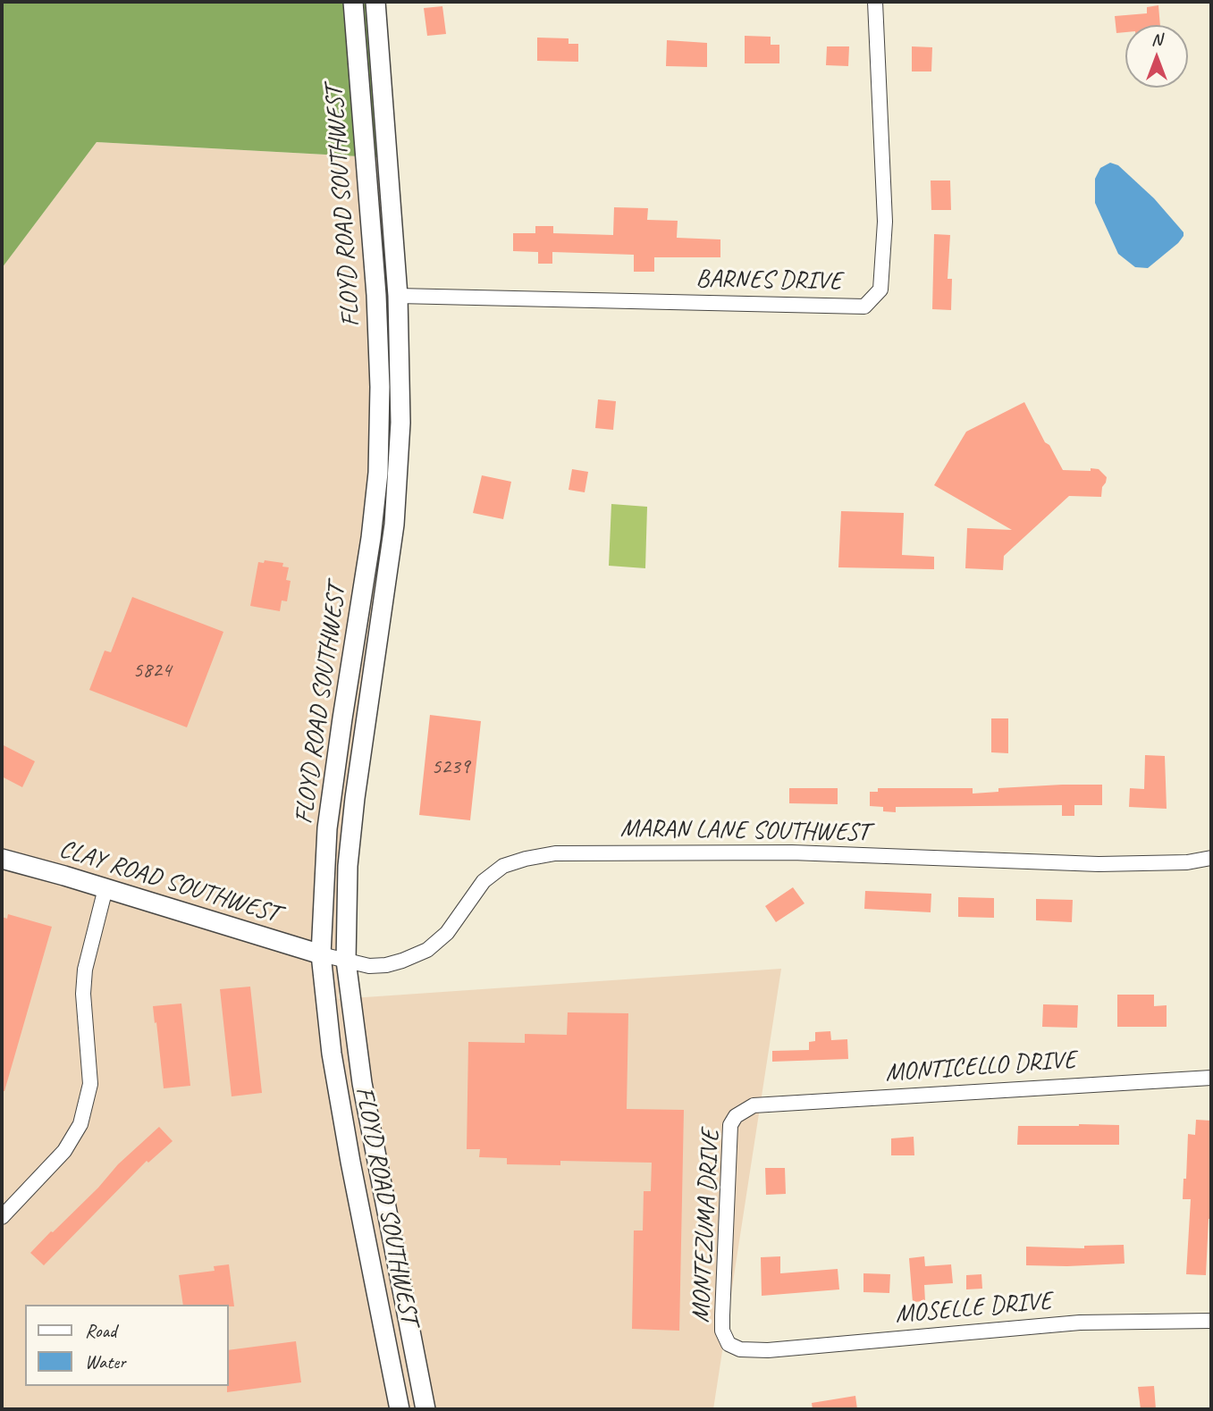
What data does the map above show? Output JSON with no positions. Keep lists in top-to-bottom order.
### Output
{
  "streets": {
    "main road": ["FLOYD ROAD SOUTHWEST", "CLAY ROAD SOUTHWEST"],
    "street": [
      "BARNES DRIVE",
      "MARAN LANE SOUTHWEST",
      "MONTICELLO DRIVE",
      "MONTEZUMA DRIVE",
      "MOSELLE DRIVE"
    ]
  },
  "crossings": [
    ["FLOYD ROAD SOUTHWEST", "BARNES DRIVE"],
    ["FLOYD ROAD SOUTHWEST", "MARAN LANE SOUTHWEST"],
    ["FLOYD ROAD SOUTHWEST", "CLAY ROAD SOUTHWEST"],
    ["MARAN LANE SOUTHWEST", "CLAY ROAD SOUTHWEST"],
    ["MONTICELLO DRIVE", "MONTEZUMA DRIVE"],
    ["MONTEZUMA DRIVE", "MOSELLE DRIVE"]
  ],
  "house_numbers": ["5824", "5239"],
  "legend": ["Road", "Water"],
  "north": "top"
}
